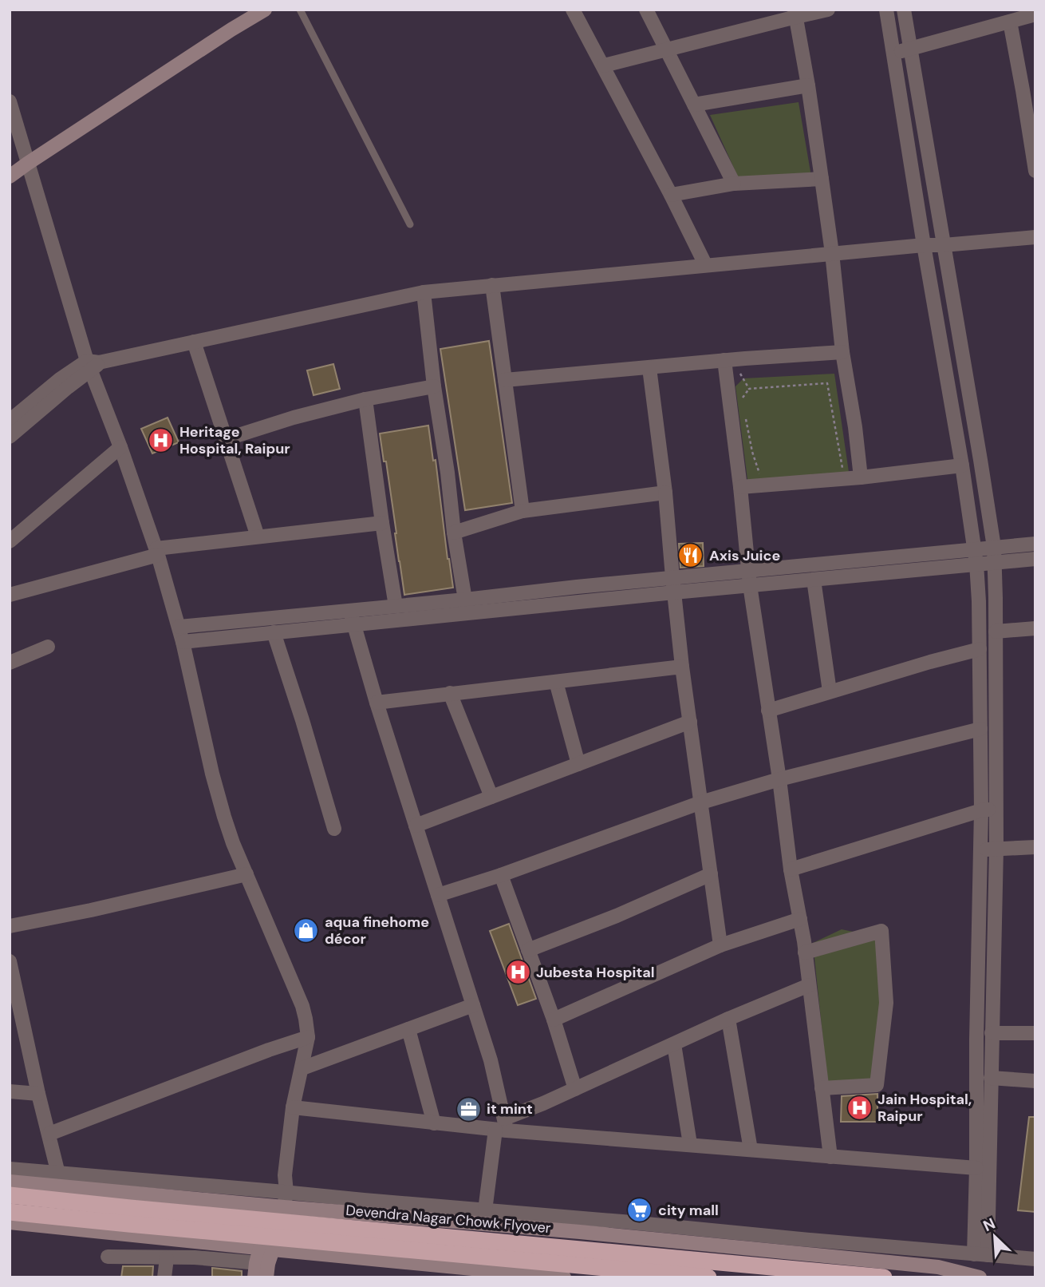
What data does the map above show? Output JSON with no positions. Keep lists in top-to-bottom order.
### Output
{
  "streets": {
    "highway": ["Devendra Nagar Chowk Flyover"]
  },
  "places": {
    "hospital": ["Heritage Hospital, Raipur", "Jubesta Hospital", "Jain Hospital, Raipur"],
    "restaurant": ["Axis Juice"],
    "shop": ["aqua finehome décor"],
    "office": ["it mint"],
    "supermarket": ["city mall"]
  },
  "north": "top left"
}
